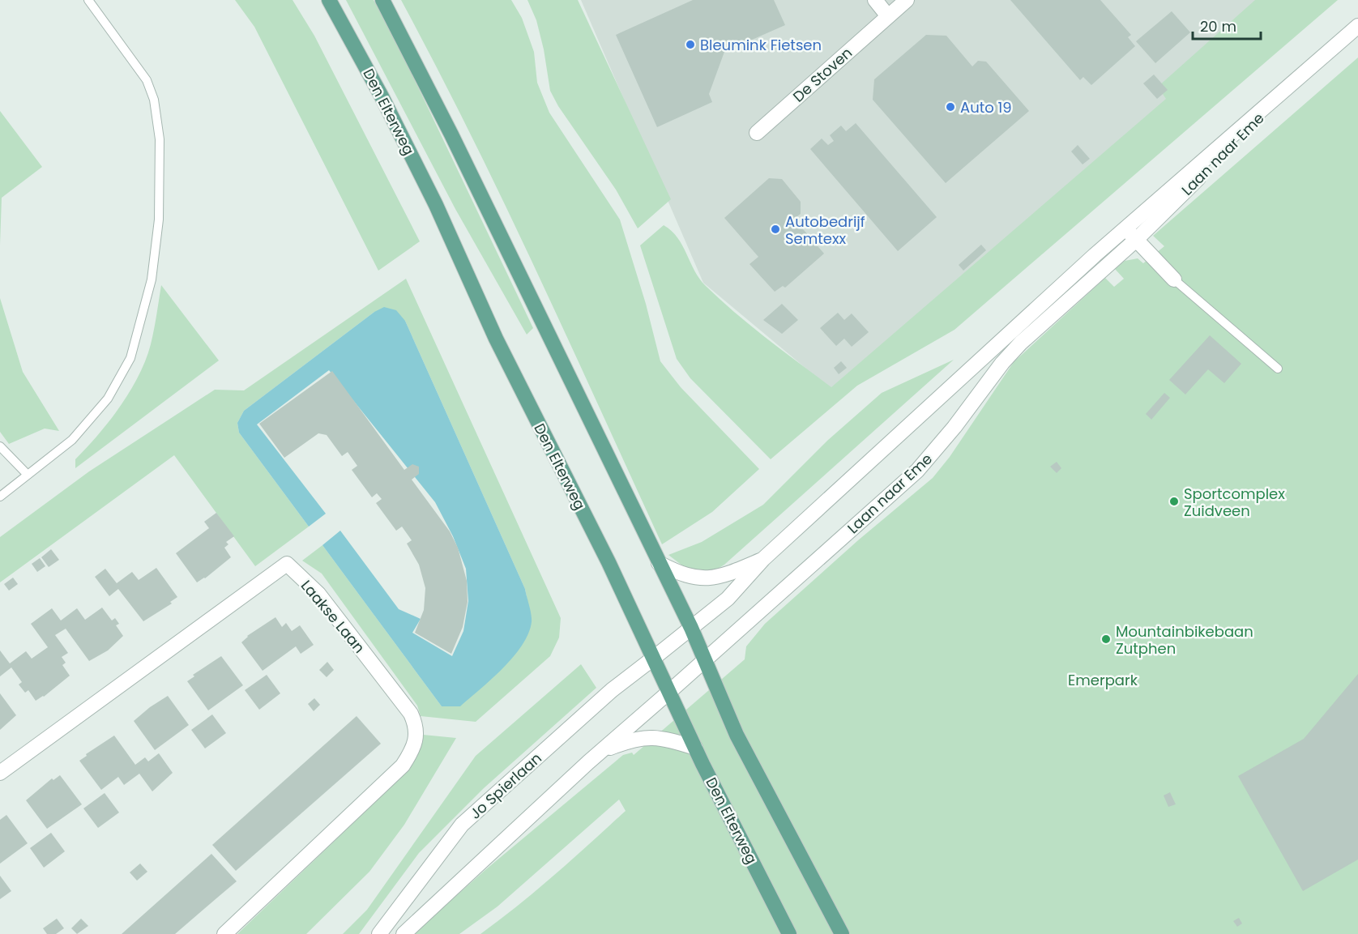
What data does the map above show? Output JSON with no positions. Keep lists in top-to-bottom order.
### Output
{
  "streets": {
    "main road": ["Den Elterweg"],
    "street": [
      "De Stoven",
      "Laan naar Eme",
      "Laakse Laan",
      "Jo Spierlaan"
    ]
  },
  "crossings": [
    ["Den Elterweg", "Laan naar Eme"],
    ["Den Elterweg", "Jo Spierlaan"],
    ["Laan naar Eme", "Jo Spierlaan"]
  ],
  "parks": ["Emerpark"],
  "places": [
    "Bleumink Fietsen",
    "Auto 19",
    "Autobedrijf Semtexx",
    "Sportcomplex Zuidveen",
    "Mountainbikebaan Zutphen"
  ],
  "scale_bar": "20 m"
}
